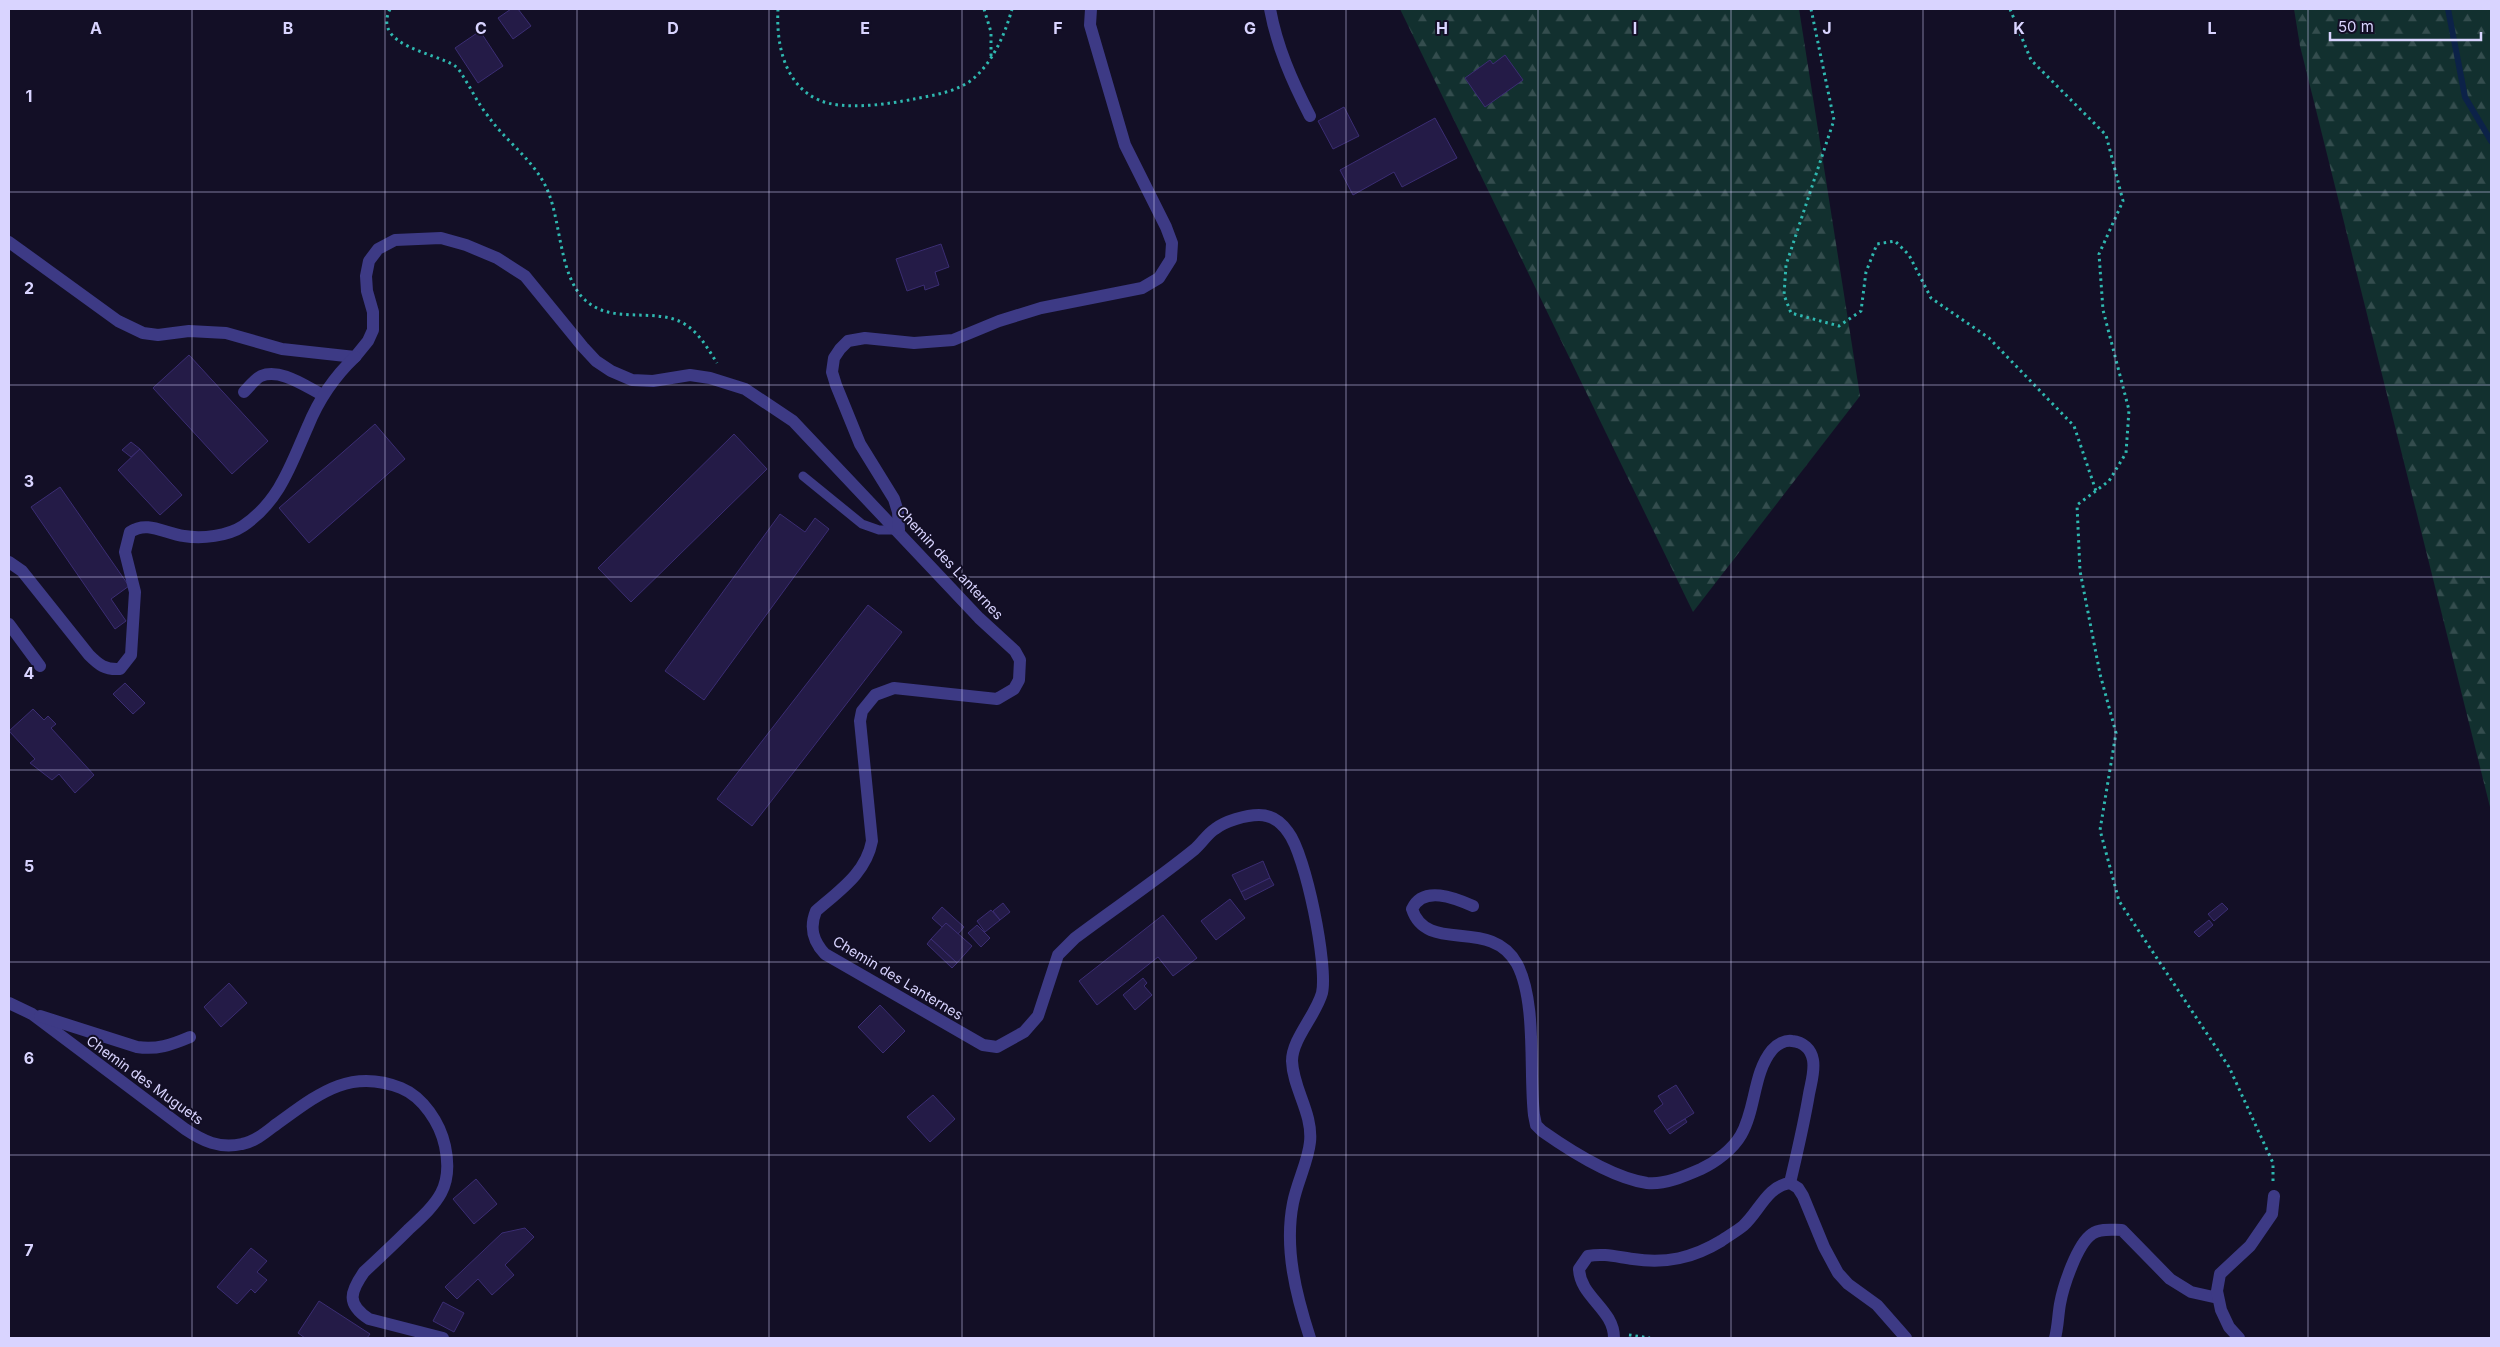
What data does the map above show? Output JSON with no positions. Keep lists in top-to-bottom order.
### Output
{
  "streets": {
    "street": ["Chemin des Lanternes", "Chemin des Muguets"]
  },
  "scale_bar": "50 m",
  "grid": {
    "columns": [
      "A",
      "B",
      "C",
      "D",
      "E",
      "F",
      "G",
      "H",
      "I",
      "J",
      "K",
      "L"
    ],
    "rows": [
      "1",
      "2",
      "3",
      "4",
      "5",
      "6",
      "7"
    ]
  }
}
